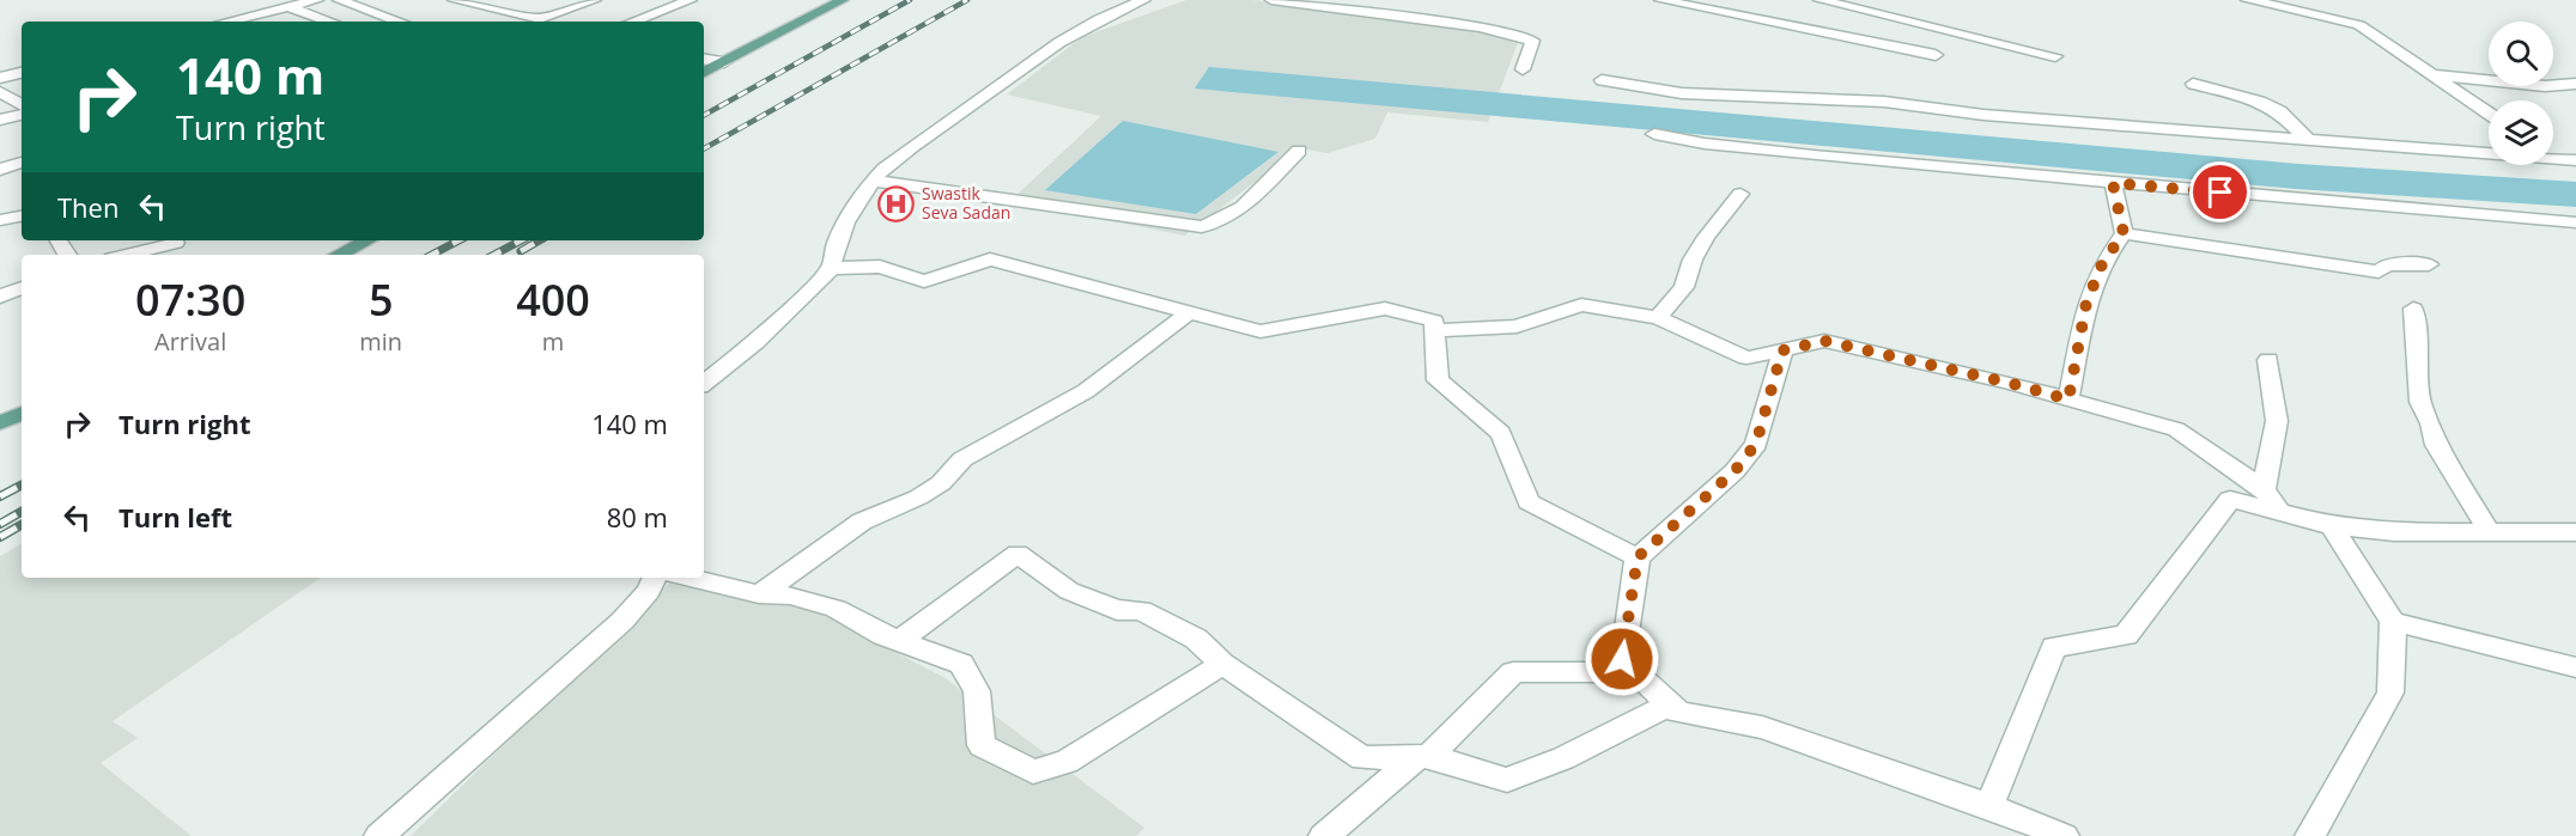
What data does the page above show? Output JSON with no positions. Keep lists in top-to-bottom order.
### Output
{
  "places": {
    "hospital": ["Swastik Seva Sadan"]
  },
  "page": {
    "turn": ["140 m", "Turn right"],
    "then": "Then",
    "eta": [
      "07:30",
      "Arrival",
      "5",
      "min",
      "400",
      "m"
    ],
    "list": [
      {
        "name": "Turn right",
        "value": "140 m"
      },
      {
        "name": "Turn left",
        "value": "80 m"
      }
    ]
  }
}
